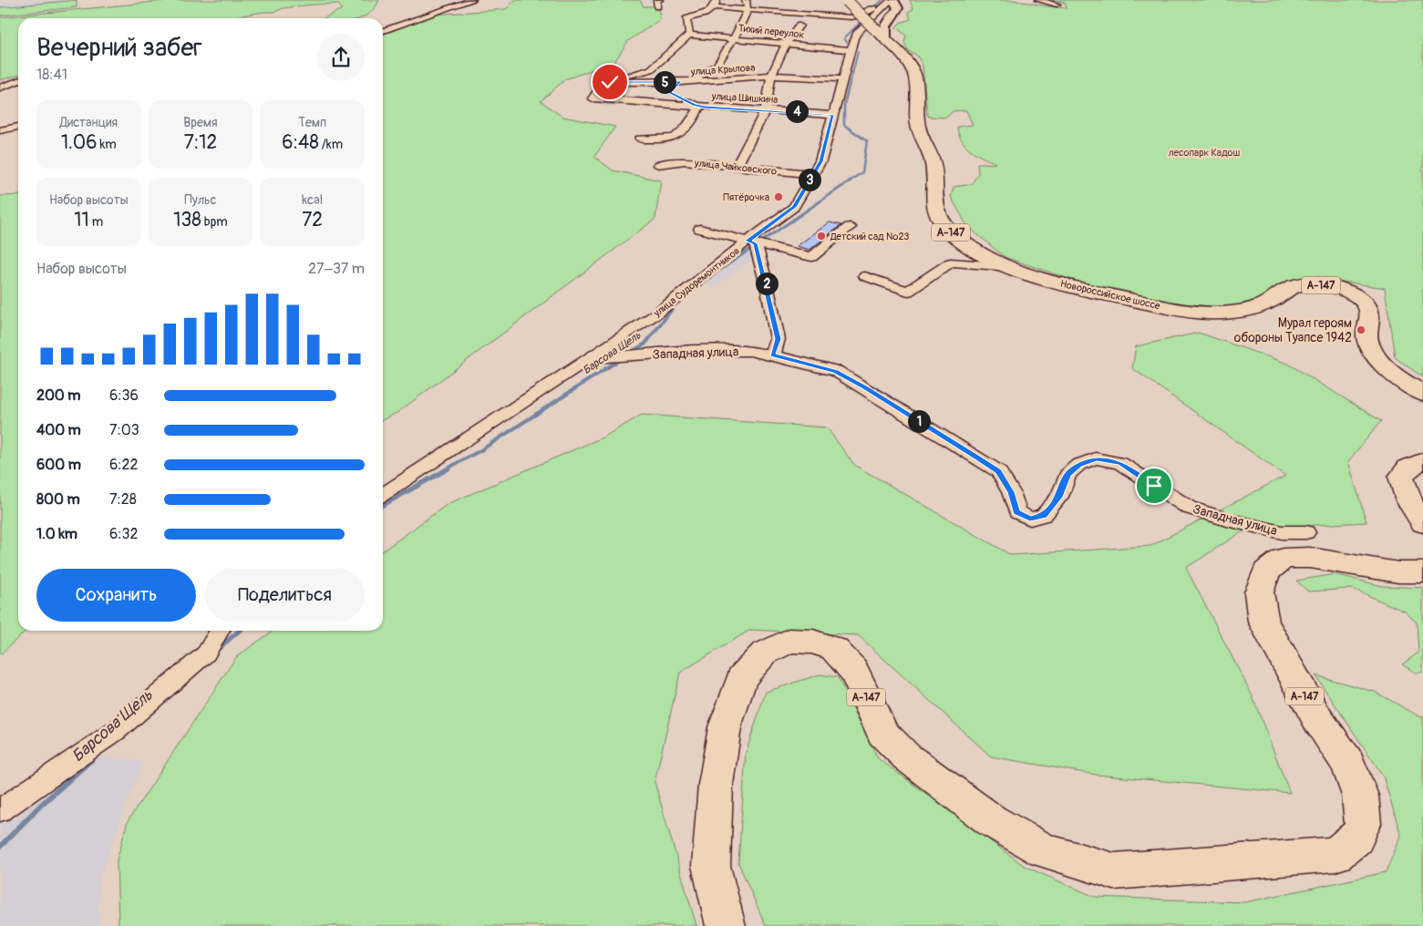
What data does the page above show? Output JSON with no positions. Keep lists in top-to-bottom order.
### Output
{
  "streets": {
    "highway": ["А-147", "Новороссийское шоссе"],
    "street": [
      "Тихий переулок",
      "улица Крылова",
      "улица Шишкина",
      "улица Чайковского",
      "улица Судоремонтников",
      "Западная улица"
    ]
  },
  "crossings": [
    ["Тихий переулок", "улица Судоремонтников"],
    ["улица Крылова", "улица Шишкина"],
    ["улица Крылова", "улица Судоремонтников"],
    ["улица Шишкина", "улица Судоремонтников"],
    ["улица Чайковского", "улица Судоремонтников"],
    ["улица Судоремонтников", "Западная улица"]
  ],
  "water": ["Барсова Щель"],
  "parks": ["лесопарк Кадош"],
  "places": ["Пятёрочка", "Детский сад №23", "Мурал героям обороны Туапсе 1942"],
  "page": {
    "heading": ["Вечерний забег", "18:41"],
    "pins": [
      "5",
      "4",
      "3",
      "2",
      "1"
    ],
    "stats": [
      ["Дистанция", "1.06 km"],
      ["Время", "7:12"],
      ["Темп", "6:48 /km"],
      ["Набор высоты", "11 m"],
      ["Пульс", "138 bpm"],
      ["kcal", "72"]
    ],
    "chart": ["Набор высоты", "27–37 m"],
    "list": [
      {
        "name": "200 m",
        "note": "6:36"
      },
      {
        "name": "400 m",
        "note": "7:03"
      },
      {
        "name": "600 m",
        "note": "6:22"
      },
      {
        "name": "800 m",
        "note": "7:28"
      },
      {
        "name": "1.0 km",
        "note": "6:32"
      }
    ],
    "buttons": ["Сохранить", "Поделиться"]
  }
}
